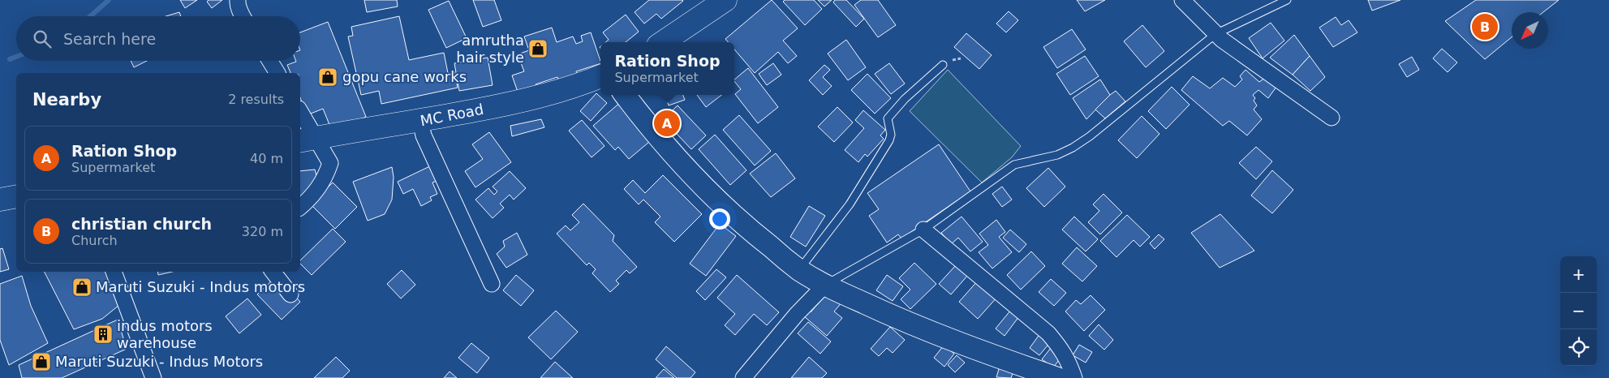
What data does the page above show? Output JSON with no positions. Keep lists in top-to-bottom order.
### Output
{
  "streets": {
    "highway": ["MC Road"]
  },
  "places": {
    "shop": [
      "amrutha hair style",
      "gopu cane works",
      "Maruti Suzuki - Indus motors",
      "Maruti Suzuki - Indus Motors"
    ],
    "building": ["indus motors warehouse"]
  },
  "north": "bottom left",
  "page": {
    "pins": ["B", "A"],
    "search": "Search here",
    "popup": ["Ration Shop", "Supermarket"],
    "heading": ["Nearby", "2 results"],
    "list": [
      {
        "mark": "A",
        "name": "Ration Shop",
        "note": "Supermarket",
        "value": "40 m"
      },
      {
        "mark": "B",
        "name": "christian church",
        "note": "Church",
        "value": "320 m"
      }
    ],
    "map_buttons": ["+", "−"]
  }
}
